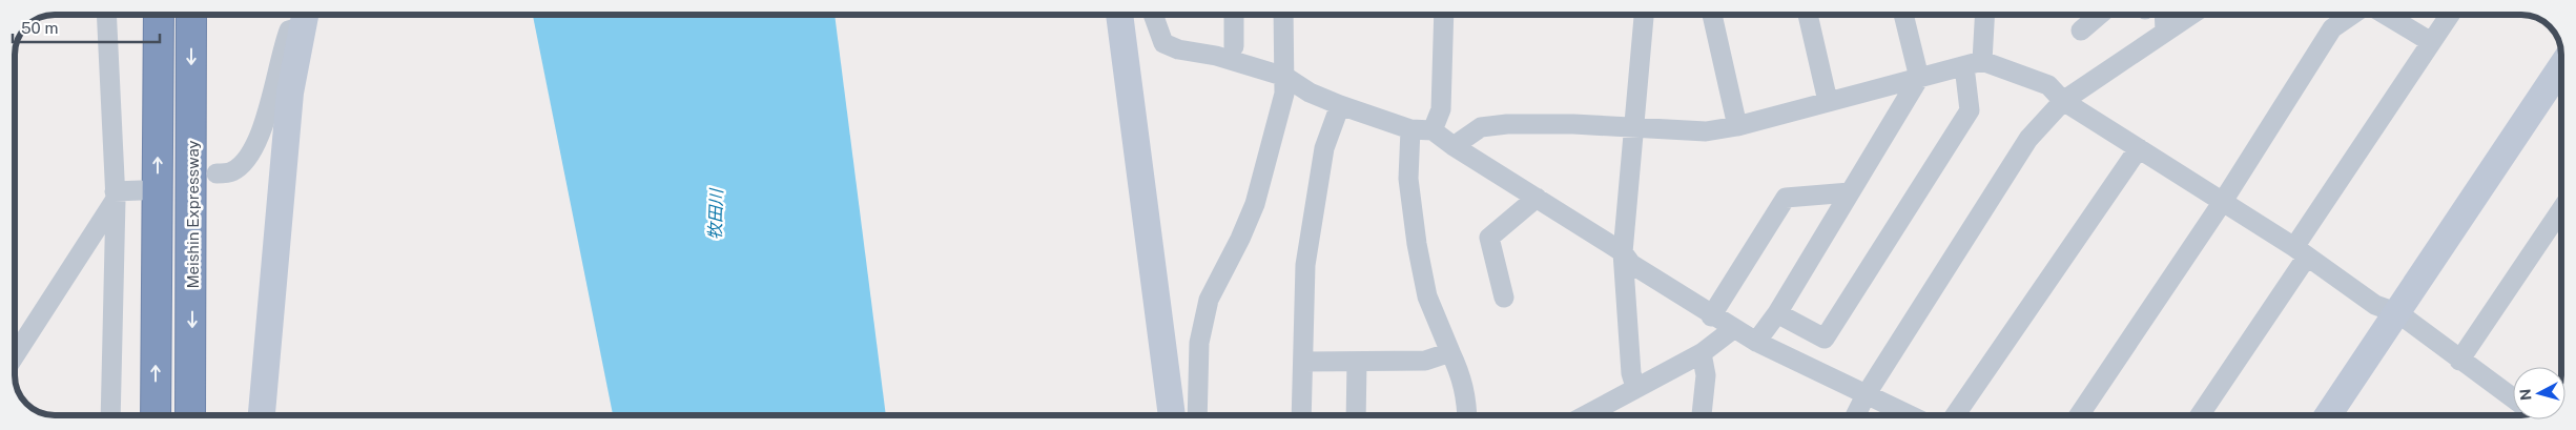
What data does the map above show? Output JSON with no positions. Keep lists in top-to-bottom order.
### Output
{
  "streets": {
    "highway": ["Meishin Expressway"]
  },
  "water": ["牧田川"],
  "scale_bar": "50 m",
  "north": "left"
}
